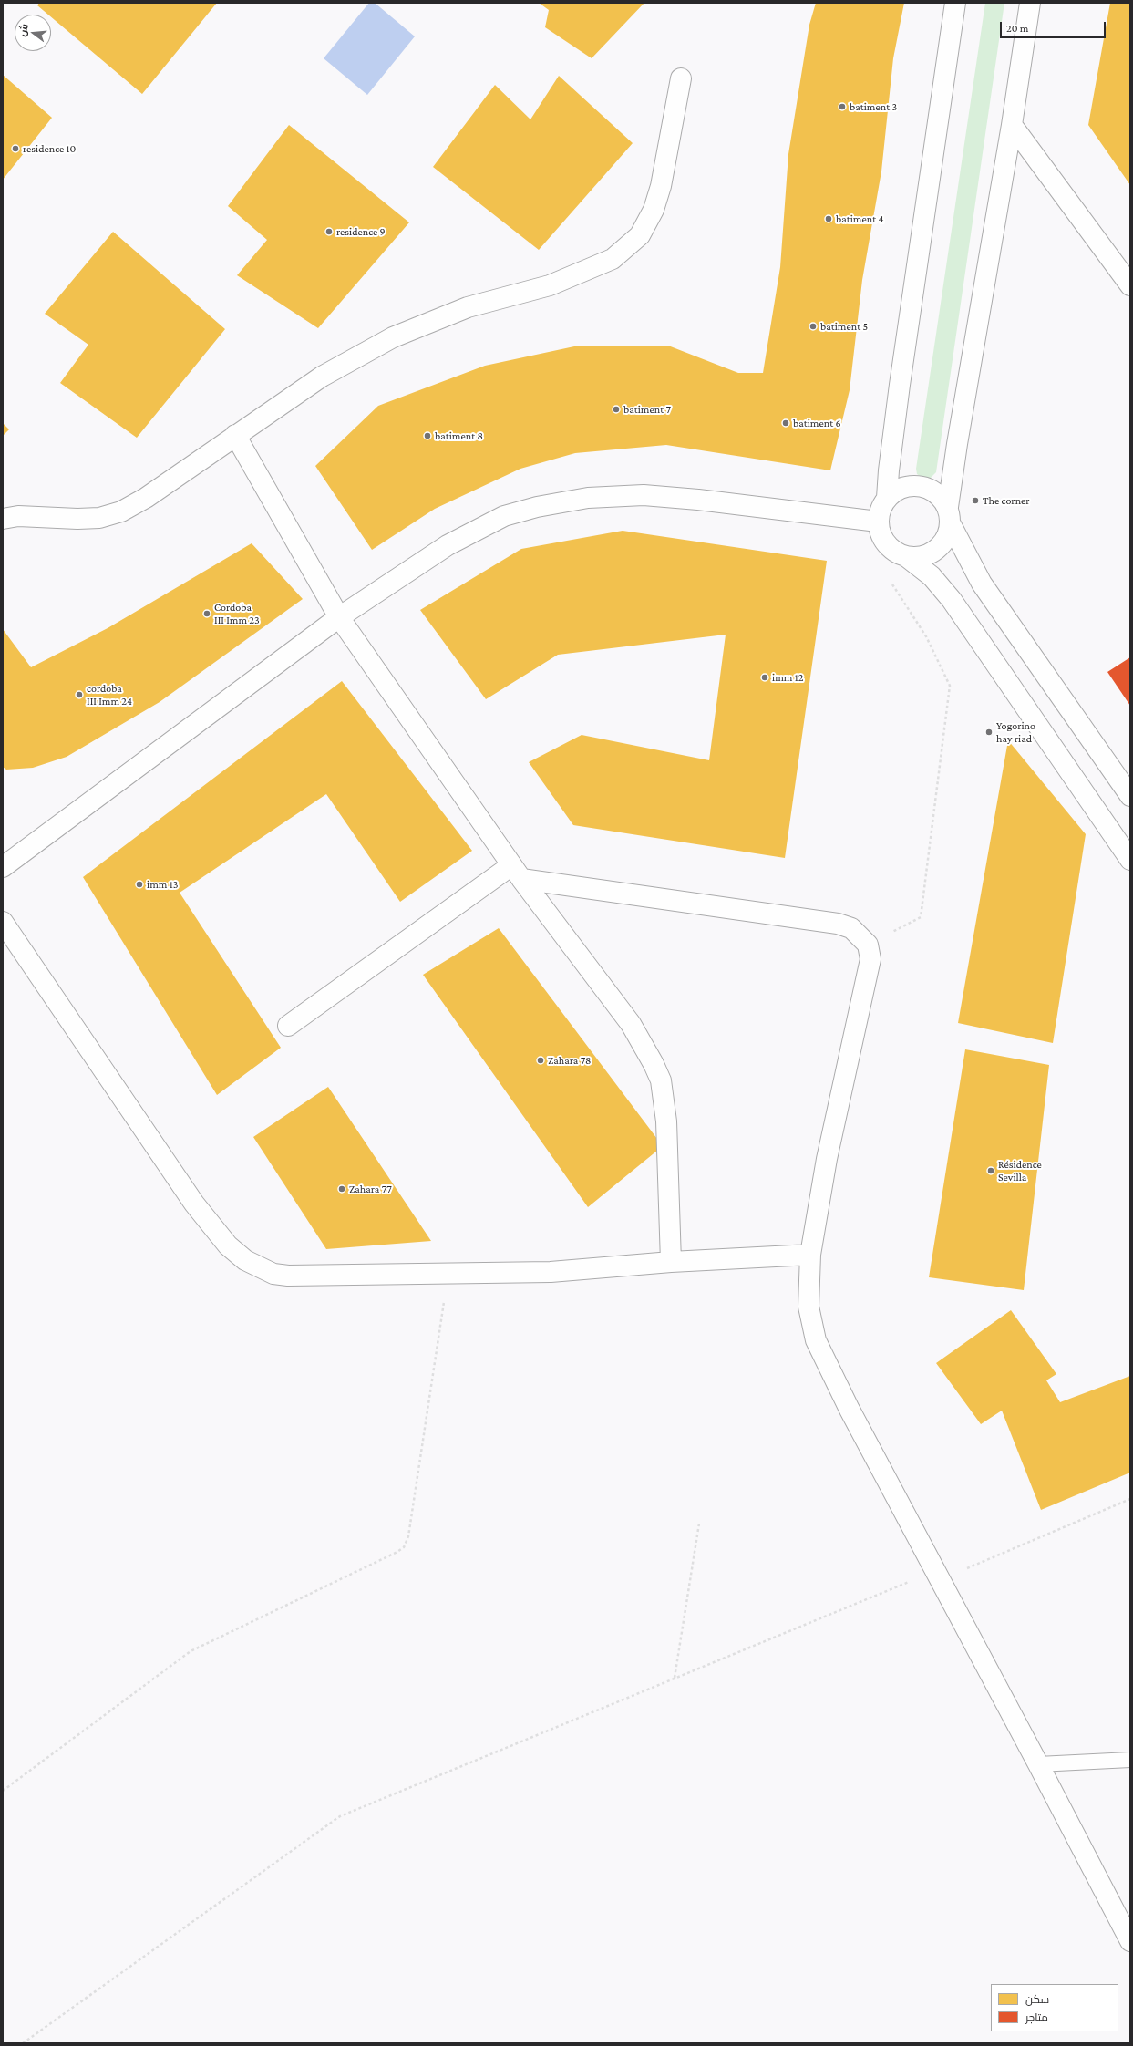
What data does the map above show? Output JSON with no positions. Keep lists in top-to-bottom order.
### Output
{
  "places": [
    "batiment 3",
    "residence 10",
    "batiment 4",
    "residence 9",
    "batiment 5",
    "batiment 7",
    "batiment 6",
    "batiment 8",
    "The corner",
    "Cordoba III Imm 23",
    "imm 12",
    "cordoba III Imm 24",
    "Yogorino hay riad",
    "imm 13",
    "Zahara 78",
    "Résidence Sevilla",
    "Zahara 77"
  ],
  "legend": ["سكن", "متاجر"],
  "scale_bar": "20 m",
  "north": "left"
}
